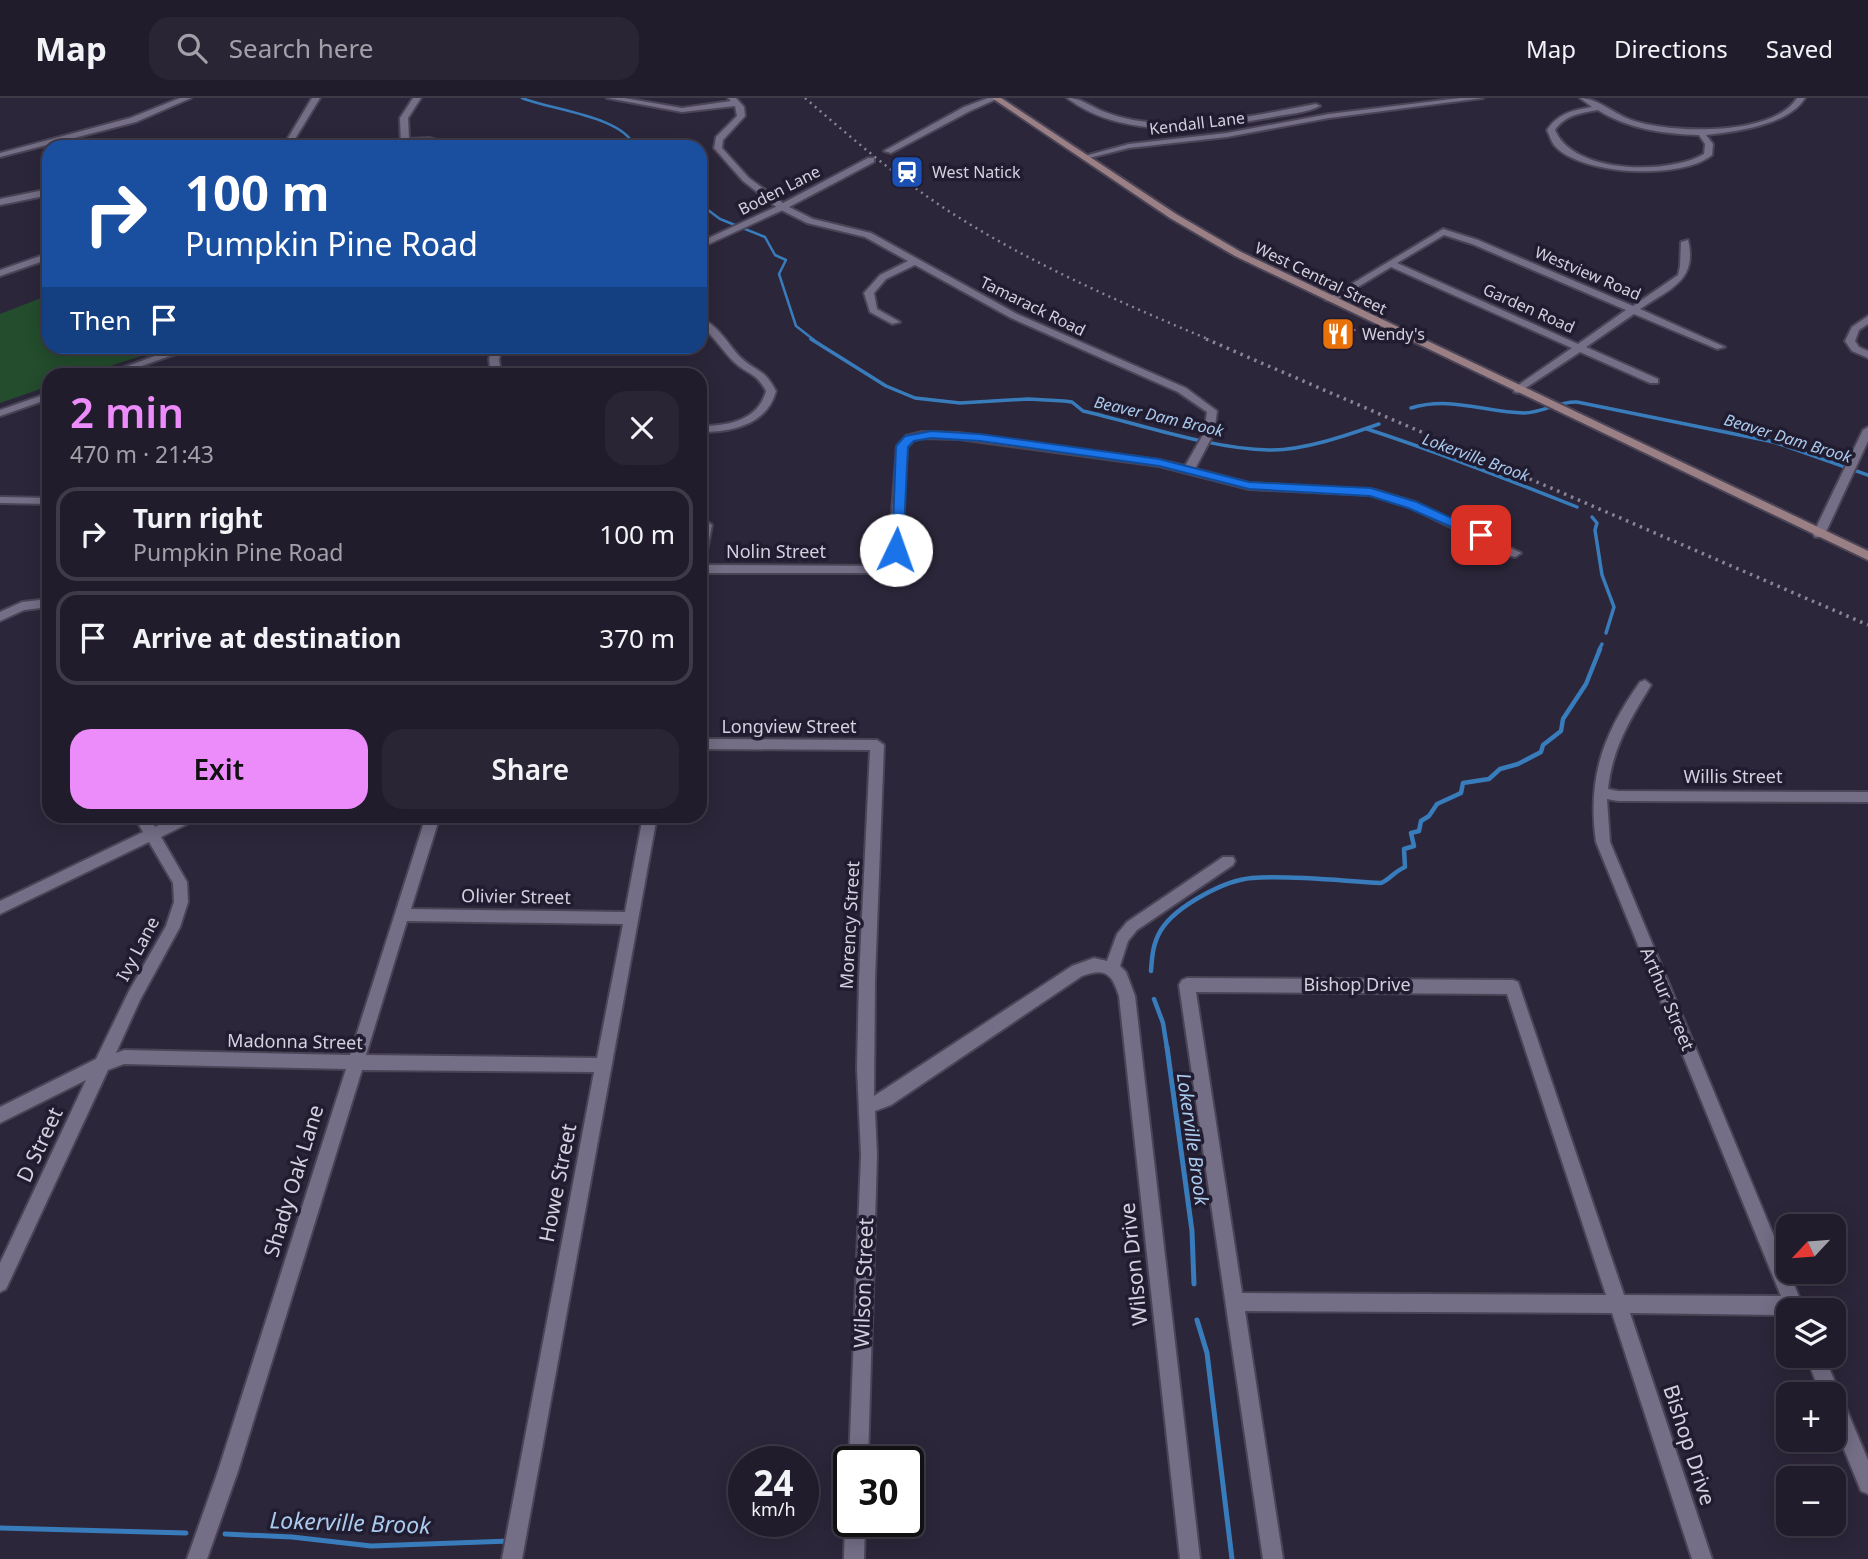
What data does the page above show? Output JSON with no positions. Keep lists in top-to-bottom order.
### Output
{
  "streets": {
    "main road": ["West Central Street"],
    "street": [
      "Kendall Lane",
      "Boden Lane",
      "Westview Road",
      "Tamarack Road",
      "Garden Road",
      "Nolin Street",
      "Longview Street",
      "Willis Street",
      "Olivier Street",
      "Morency Street",
      "Ivy Lane",
      "Bishop Drive",
      "Arthur Street",
      "Madonna Street",
      "D Street",
      "Shady Oak Lane",
      "Howe Street",
      "Wilson Drive",
      "Wilson Street"
    ]
  },
  "crossings": [
    ["Kendall Lane", "West Central Street"],
    ["Boden Lane", "Tamarack Road"],
    ["Westview Road", "Garden Road"],
    ["Tamarack Road", "Nolin Street"],
    ["Longview Street", "Morency Street"],
    ["Willis Street", "Arthur Street"],
    ["Olivier Street", "Shady Oak Lane"],
    ["Olivier Street", "Howe Street"],
    ["Morency Street", "Wilson Street"],
    ["Ivy Lane", "Madonna Street"],
    ["Ivy Lane", "D Street"],
    ["Madonna Street", "D Street"],
    ["Madonna Street", "Shady Oak Lane"],
    ["Madonna Street", "Howe Street"]
  ],
  "water": ["Beaver Dam Brook", "Lokerville Brook"],
  "places": {
    "station": ["West Natick"],
    "restaurant": ["Wendy's"]
  },
  "north": "bottom left",
  "page": {
    "header": "Map",
    "search": "Search here",
    "nav": ["Map", "Directions", "Saved"],
    "turn": ["100 m", "Pumpkin Pine Road"],
    "then": "Then",
    "heading": ["2 min", "470 m · 21:43"],
    "list": [
      {
        "name": "Turn right",
        "note": "Pumpkin Pine Road",
        "value": "100 m"
      },
      {
        "name": "Arrive at destination",
        "value": "370 m"
      }
    ],
    "buttons": ["Exit", "Share"],
    "map_buttons": ["+", "−"],
    "speed": "24 km/h",
    "limit": "30"
  }
}
